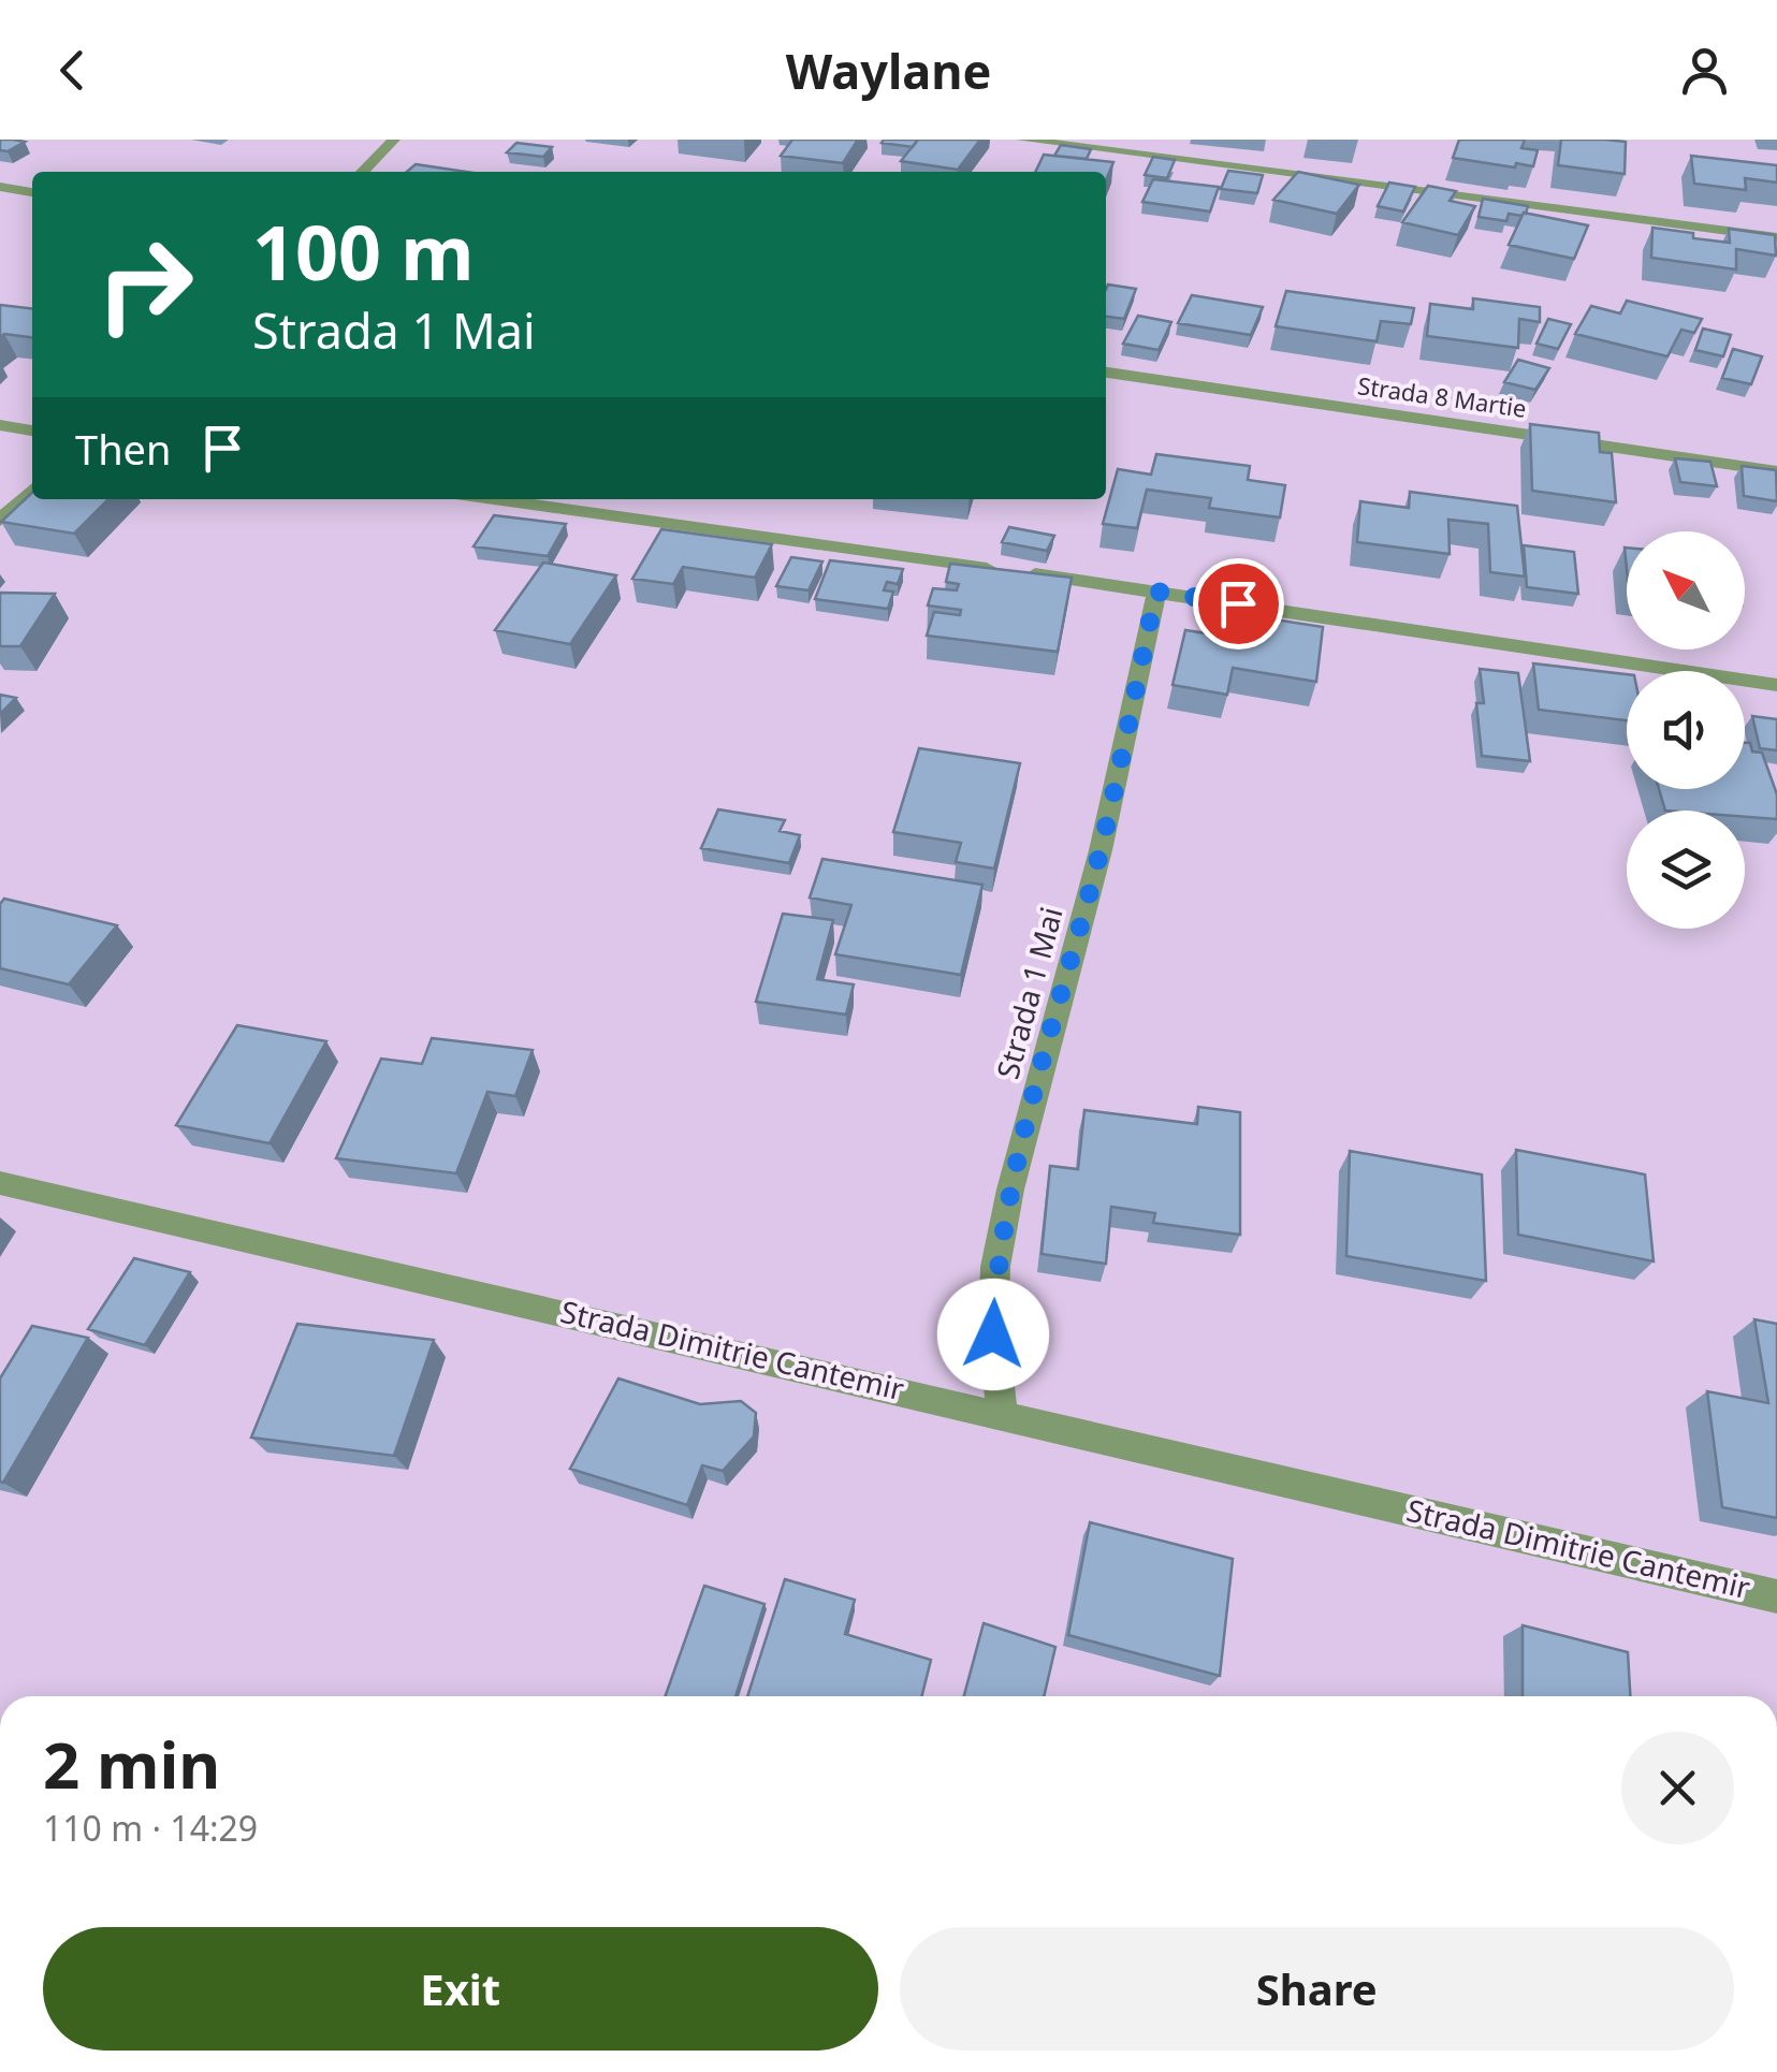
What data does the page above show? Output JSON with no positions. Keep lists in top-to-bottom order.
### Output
{
  "streets": {
    "street": ["Strada 8 Martie", "Strada 1 Mai", "Strada Dimitrie Cantemir"]
  },
  "crossings": [
    ["Strada 1 Mai", "Strada Dimitrie Cantemir"]
  ],
  "north": "top left",
  "page": {
    "header": "Waylane",
    "turn": ["100 m", "Strada 1 Mai"],
    "then": "Then",
    "heading": ["2 min", "110 m · 14:29"],
    "buttons": ["Exit", "Share"]
  }
}
